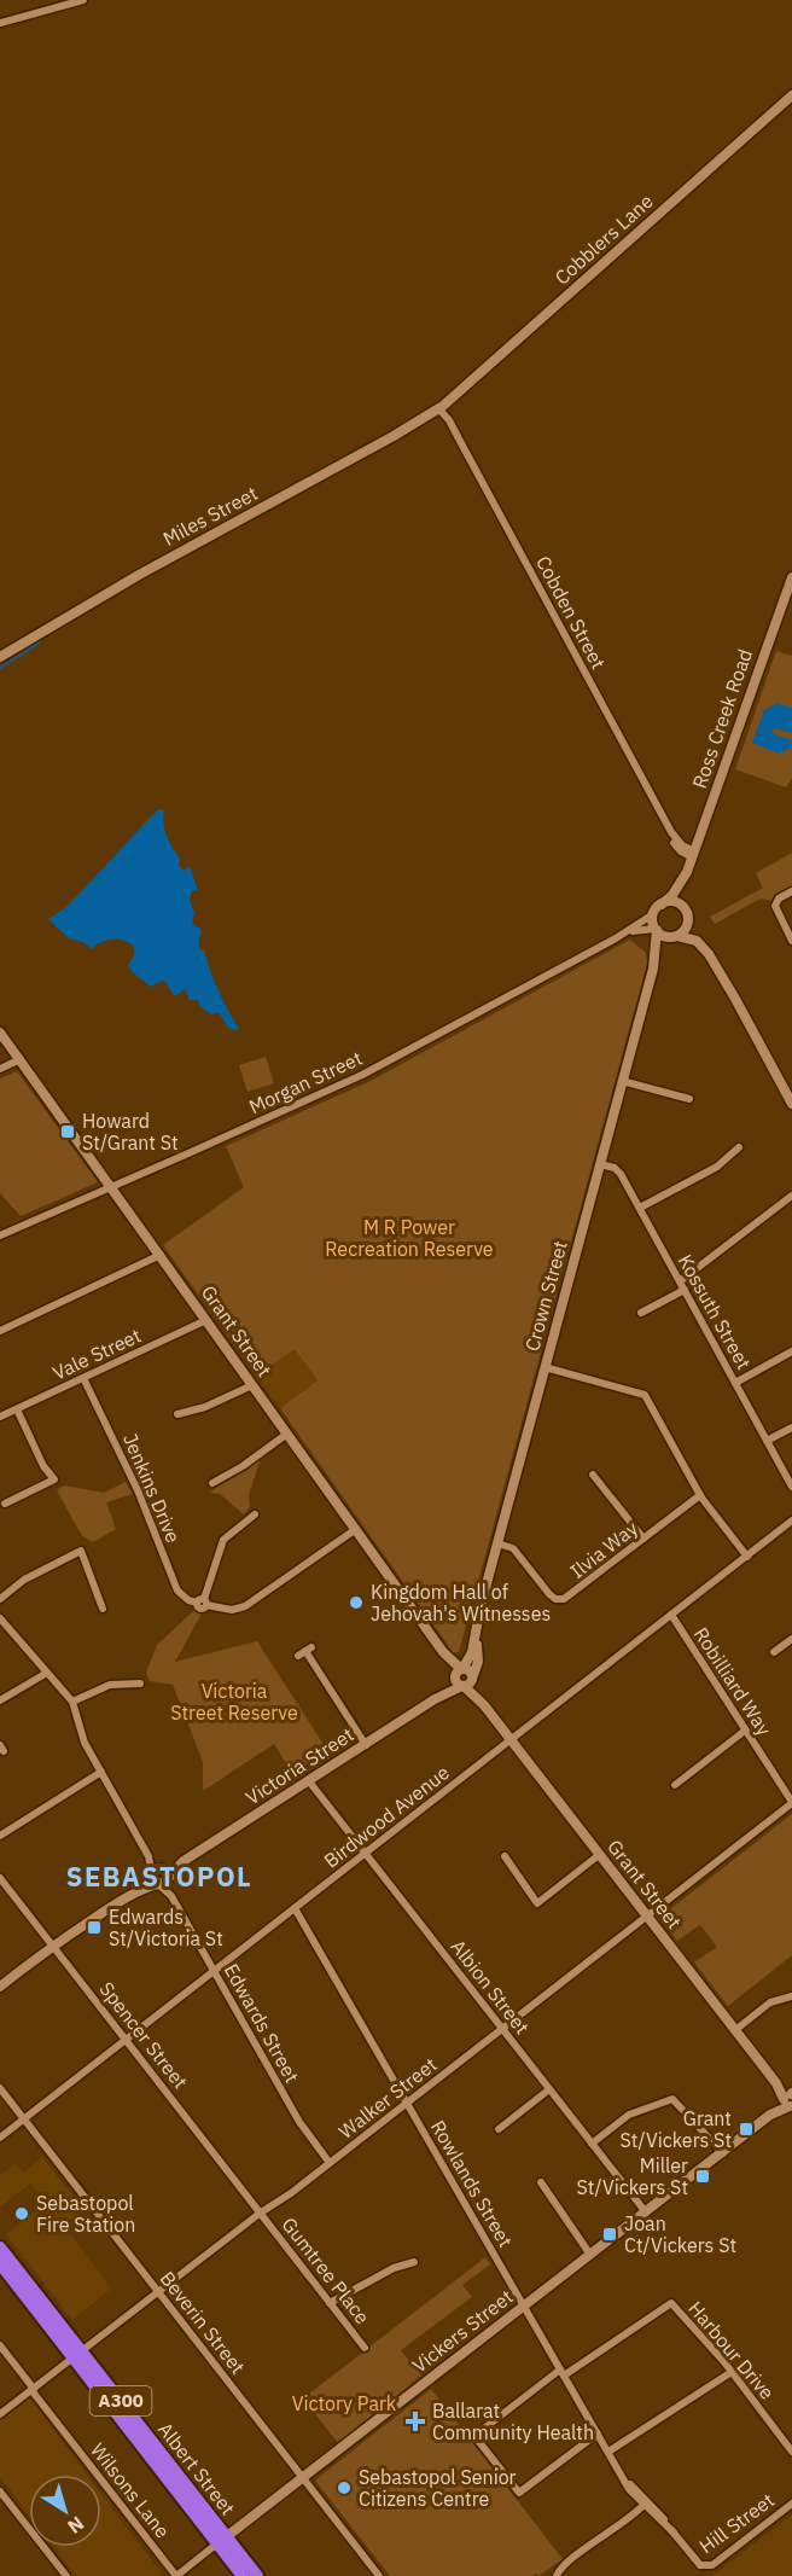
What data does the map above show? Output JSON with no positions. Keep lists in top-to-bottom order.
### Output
{
  "streets": {
    "highway": ["A300", "Albert Street"],
    "street": [
      "Cobblers Lane",
      "Miles Street",
      "Cobden Street",
      "Ross Creek Road",
      "Morgan Street",
      "Crown Street",
      "Kossuth Street",
      "Grant Street",
      "Vale Street",
      "Jenkins Drive",
      "Ilvia Way",
      "Robilliard Way",
      "Victoria Street",
      "Birdwood Avenue",
      "Albion Street",
      "Edwards Street",
      "Spencer Street",
      "Walker Street",
      "Rowlands Street",
      "Gumtree Place",
      "Beverin Street",
      "Vickers Street",
      "Harbour Drive",
      "Wilsons Lane",
      "Hill Street"
    ]
  },
  "crossings": [
    ["Cobblers Lane", "Miles Street"],
    ["Cobblers Lane", "Cobden Street"],
    ["Miles Street", "Cobden Street"],
    ["Cobden Street", "Ross Creek Road"],
    ["Morgan Street", "Crown Street"],
    ["Morgan Street", "Grant Street"],
    ["Crown Street", "Kossuth Street"],
    ["Crown Street", "Grant Street"],
    ["Crown Street", "Ilvia Way"],
    ["Crown Street", "Victoria Street"],
    ["Grant Street", "Vale Street"],
    ["Grant Street", "Victoria Street"],
    ["Grant Street", "Birdwood Avenue"],
    ["Grant Street", "Walker Street"],
    ["Grant Street", "Vickers Street"],
    ["Vale Street", "Jenkins Drive"],
    ["Robilliard Way", "Birdwood Avenue"],
    ["Robilliard Way", "Walker Street"],
    ["Victoria Street", "Albion Street"],
    ["Victoria Street", "Edwards Street"],
    ["Victoria Street", "Spencer Street"],
    ["Birdwood Avenue", "Albion Street"],
    ["Birdwood Avenue", "Edwards Street"],
    ["Birdwood Avenue", "Spencer Street"],
    ["Birdwood Avenue", "Rowlands Street"],
    ["Birdwood Avenue", "Beverin Street"],
    ["Albion Street", "Walker Street"],
    ["Albion Street", "Vickers Street"],
    ["Edwards Street", "Walker Street"],
    ["Spencer Street", "Walker Street"],
    ["Spencer Street", "Gumtree Place"],
    ["Walker Street", "Rowlands Street"],
    ["Walker Street", "Gumtree Place"],
    ["Walker Street", "Beverin Street"],
    ["Walker Street", "Albert Street"],
    ["Walker Street", "Wilsons Lane"],
    ["Rowlands Street", "Vickers Street"],
    ["Rowlands Street", "Harbour Drive"],
    ["Rowlands Street", "Hill Street"],
    ["Beverin Street", "Vickers Street"],
    ["Vickers Street", "Albert Street"],
    ["Vickers Street", "Wilsons Lane"]
  ],
  "districts": ["SEBASTOPOL"],
  "parks": ["M R Power Recreation Reserve", "Victoria Street Reserve", "Victory Park"],
  "places": {
    "transit": [
      "Howard St/Grant St",
      "Edwards St/Victoria St",
      "Grant St/Vickers St",
      "Miller St/Vickers St",
      "Joan Ct/Vickers St"
    ],
    "other": ["Kingdom Hall of Jehovah's Witnesses", "Sebastopol Fire Station", "Sebastopol Senior Citizens Centre"],
    "health": ["Ballarat Community Health"]
  },
  "north": "bottom right"
}
